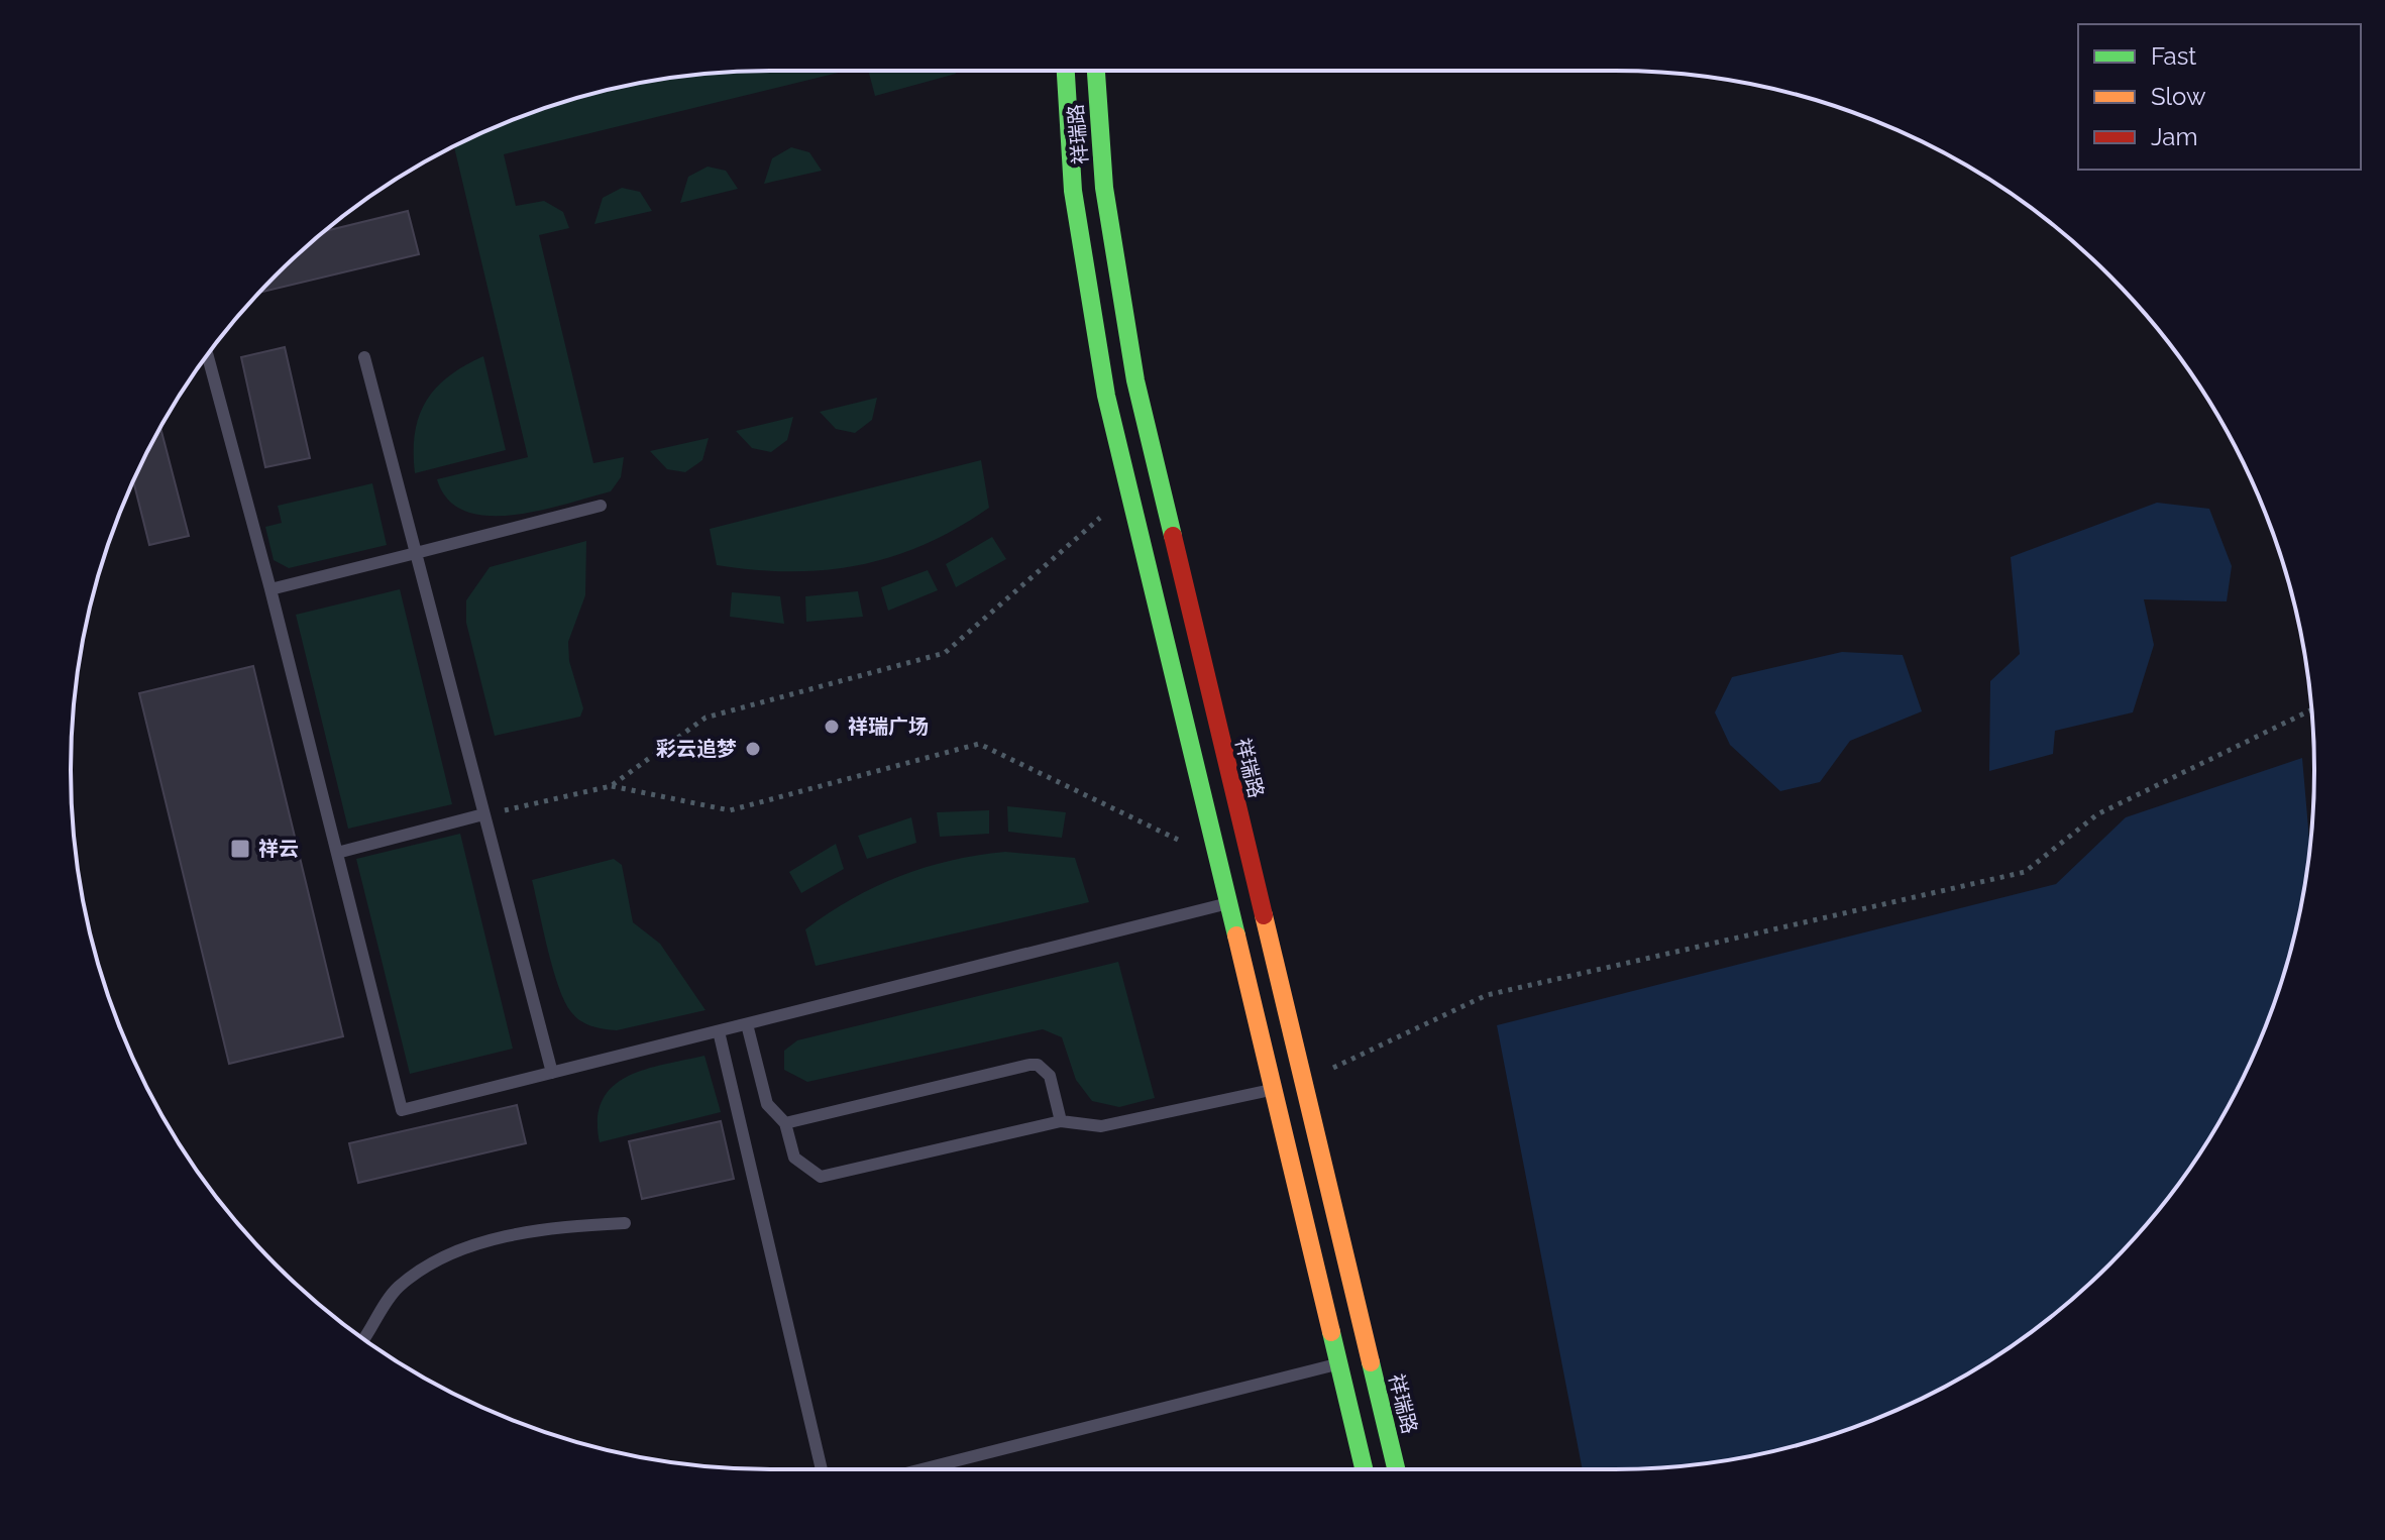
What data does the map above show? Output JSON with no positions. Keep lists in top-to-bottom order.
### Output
{
  "streets": {
    "main road": ["祥瑞路"]
  },
  "places": {
    "other": ["祥瑞广场", "彩云追梦"],
    "transit": ["祥云"]
  },
  "legend": ["Fast", "Slow", "Jam"]
}
